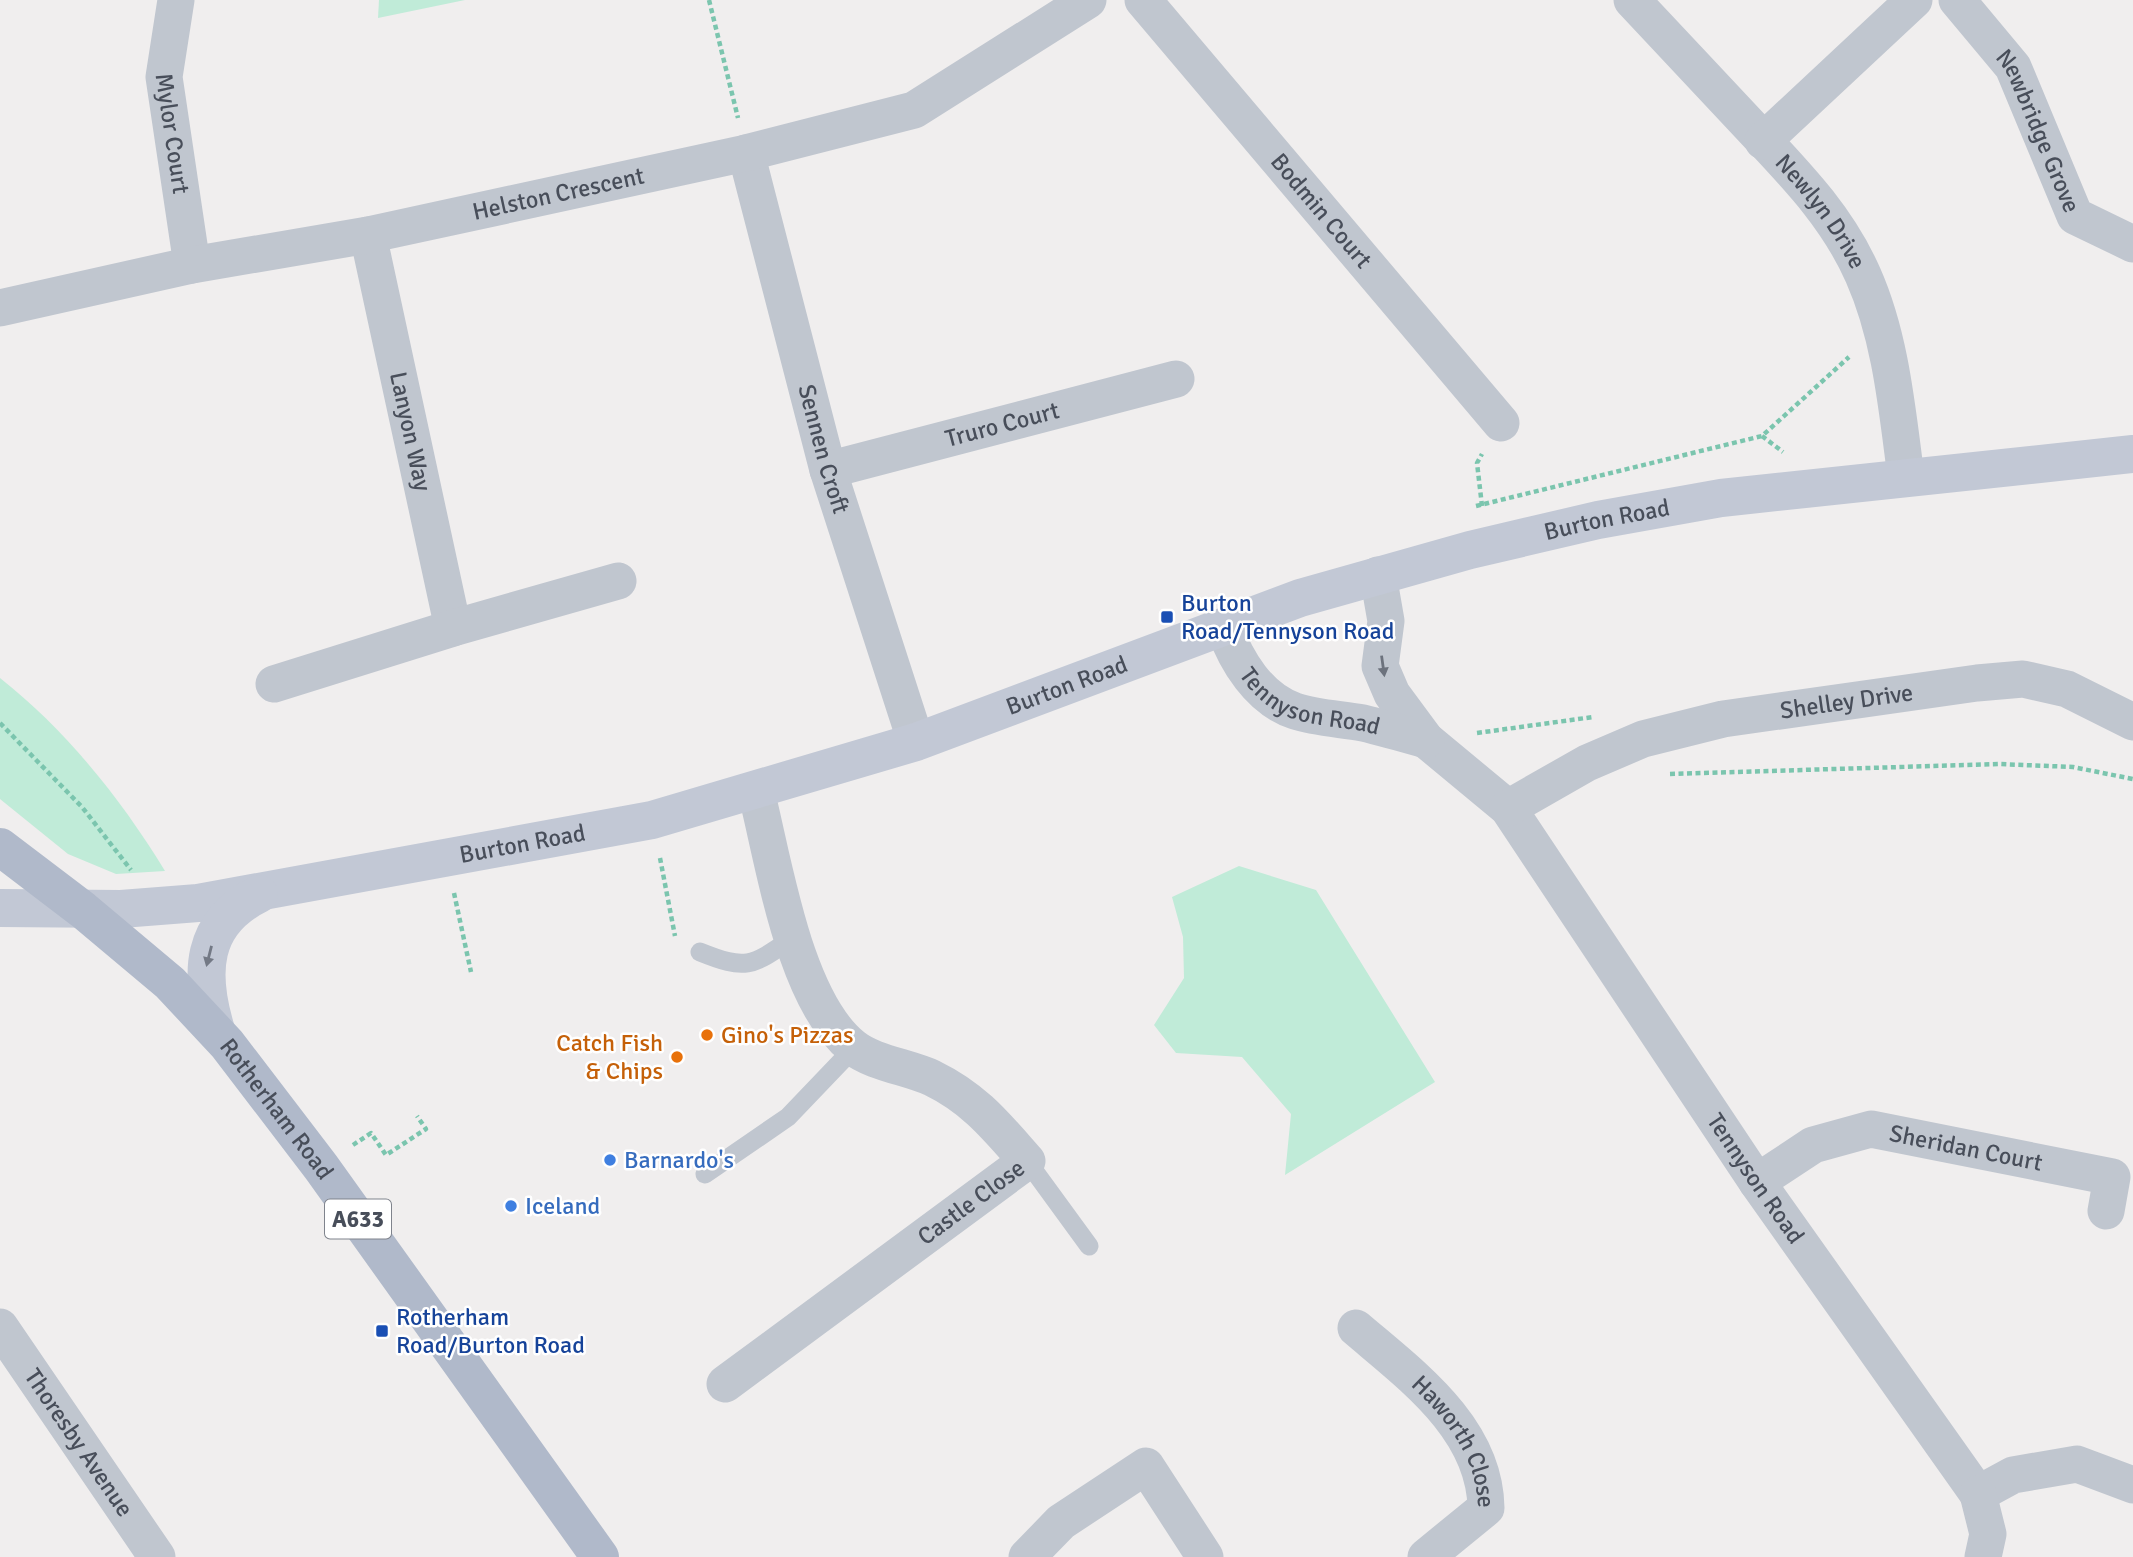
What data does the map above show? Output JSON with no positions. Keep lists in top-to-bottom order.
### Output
{
  "streets": {
    "main road": ["Rotherham Road", "A633"],
    "street": [
      "Newbridge Grove",
      "Mylor Court",
      "Helston Crescent",
      "Bodmin Court",
      "Newlyn Drive",
      "Truro Court",
      "Lanyon Way",
      "Sennen Croft",
      "Burton Road",
      "Tennyson Road",
      "Shelley Drive",
      "Sheridan Court",
      "Castle Close",
      "Thoresby Avenue",
      "Haworth Close"
    ]
  },
  "crossings": [
    ["Mylor Court", "Helston Crescent"],
    ["Helston Crescent", "Lanyon Way"],
    ["Helston Crescent", "Sennen Croft"],
    ["Newlyn Drive", "Burton Road"],
    ["Truro Court", "Sennen Croft"],
    ["Sennen Croft", "Burton Road"],
    ["Burton Road", "Tennyson Road"],
    ["Burton Road", "Rotherham Road"],
    ["Burton Road", "Castle Close"],
    ["Tennyson Road", "Shelley Drive"],
    ["Tennyson Road", "Sheridan Court"]
  ],
  "places": {
    "transit": ["Burton Road/Tennyson Road", "Rotherham Road/Burton Road"],
    "other": [
      "Gino's Pizzas",
      "Catch Fish & Chips",
      "Barnardo's",
      "Iceland"
    ]
  }
}
